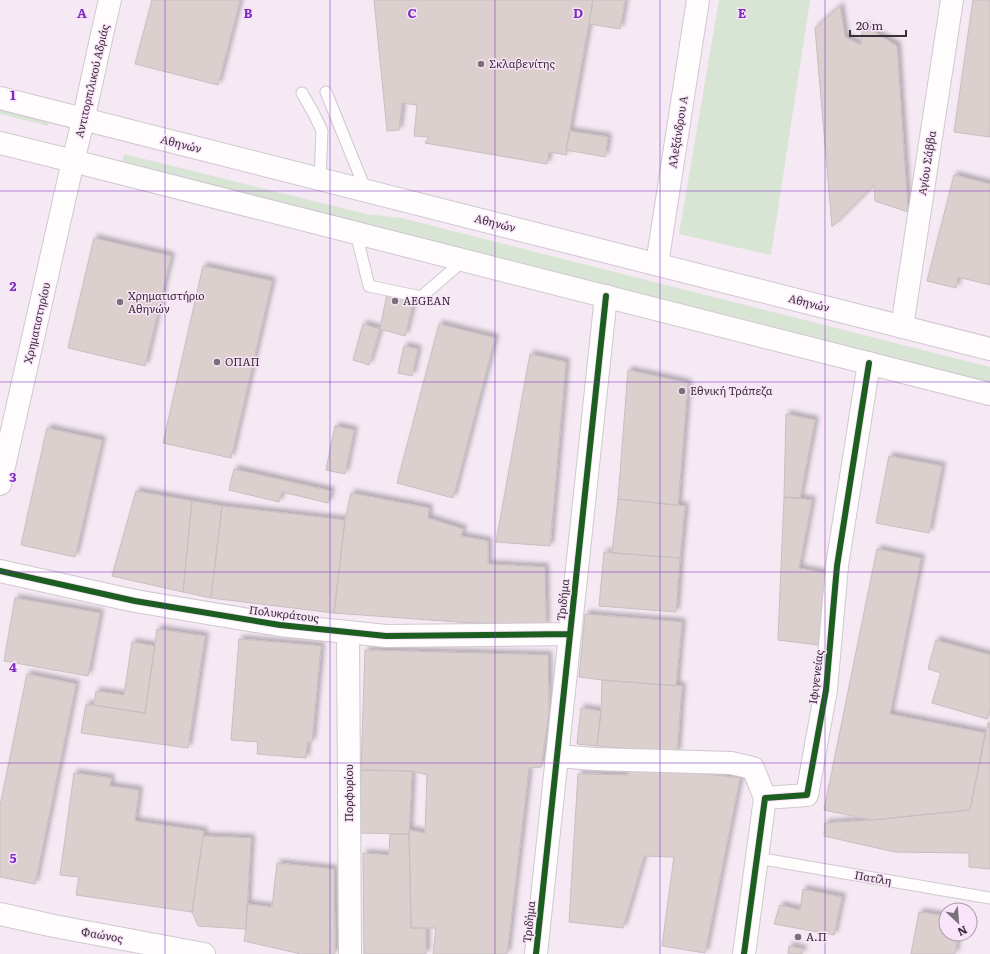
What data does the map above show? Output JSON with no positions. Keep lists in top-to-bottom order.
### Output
{
  "streets": {
    "main road": [
      "Αντιτορπιλικού Αδριάς",
      "Αλεξάνδρου Α",
      "Αθηνών",
      "Αγίου Σάββα",
      "Χρηματιστηρίου",
      "Τριδήμα",
      "Πολυκράτους",
      "Ιφιγενείας",
      "Πορφυρίου",
      "Φαώνος"
    ],
    "lane": ["Πατίλη"]
  },
  "crossings": [
    ["Αντιτορπιλικού Αδριάς", "Αθηνών"],
    ["Αντιτορπιλικού Αδριάς", "Χρηματιστηρίου"],
    ["Αλεξάνδρου Α", "Αθηνών"],
    ["Αθηνών", "Αγίου Σάββα"],
    ["Τριδήμα", "Πολυκράτους"],
    ["Πολυκράτους", "Πορφυρίου"]
  ],
  "places": [
    "Σκλαβενίτης",
    "AEGEAN",
    "Χρηματιστήριο Αθηνών",
    "ΟΠΑΠ",
    "Εθνική Τράπεζα",
    "Α.Π"
  ],
  "scale_bar": "20 m",
  "north": "bottom right",
  "grid": {
    "columns": [
      "A",
      "B",
      "C",
      "D",
      "E"
    ],
    "rows": [
      "1",
      "2",
      "3",
      "4",
      "5"
    ]
  }
}
